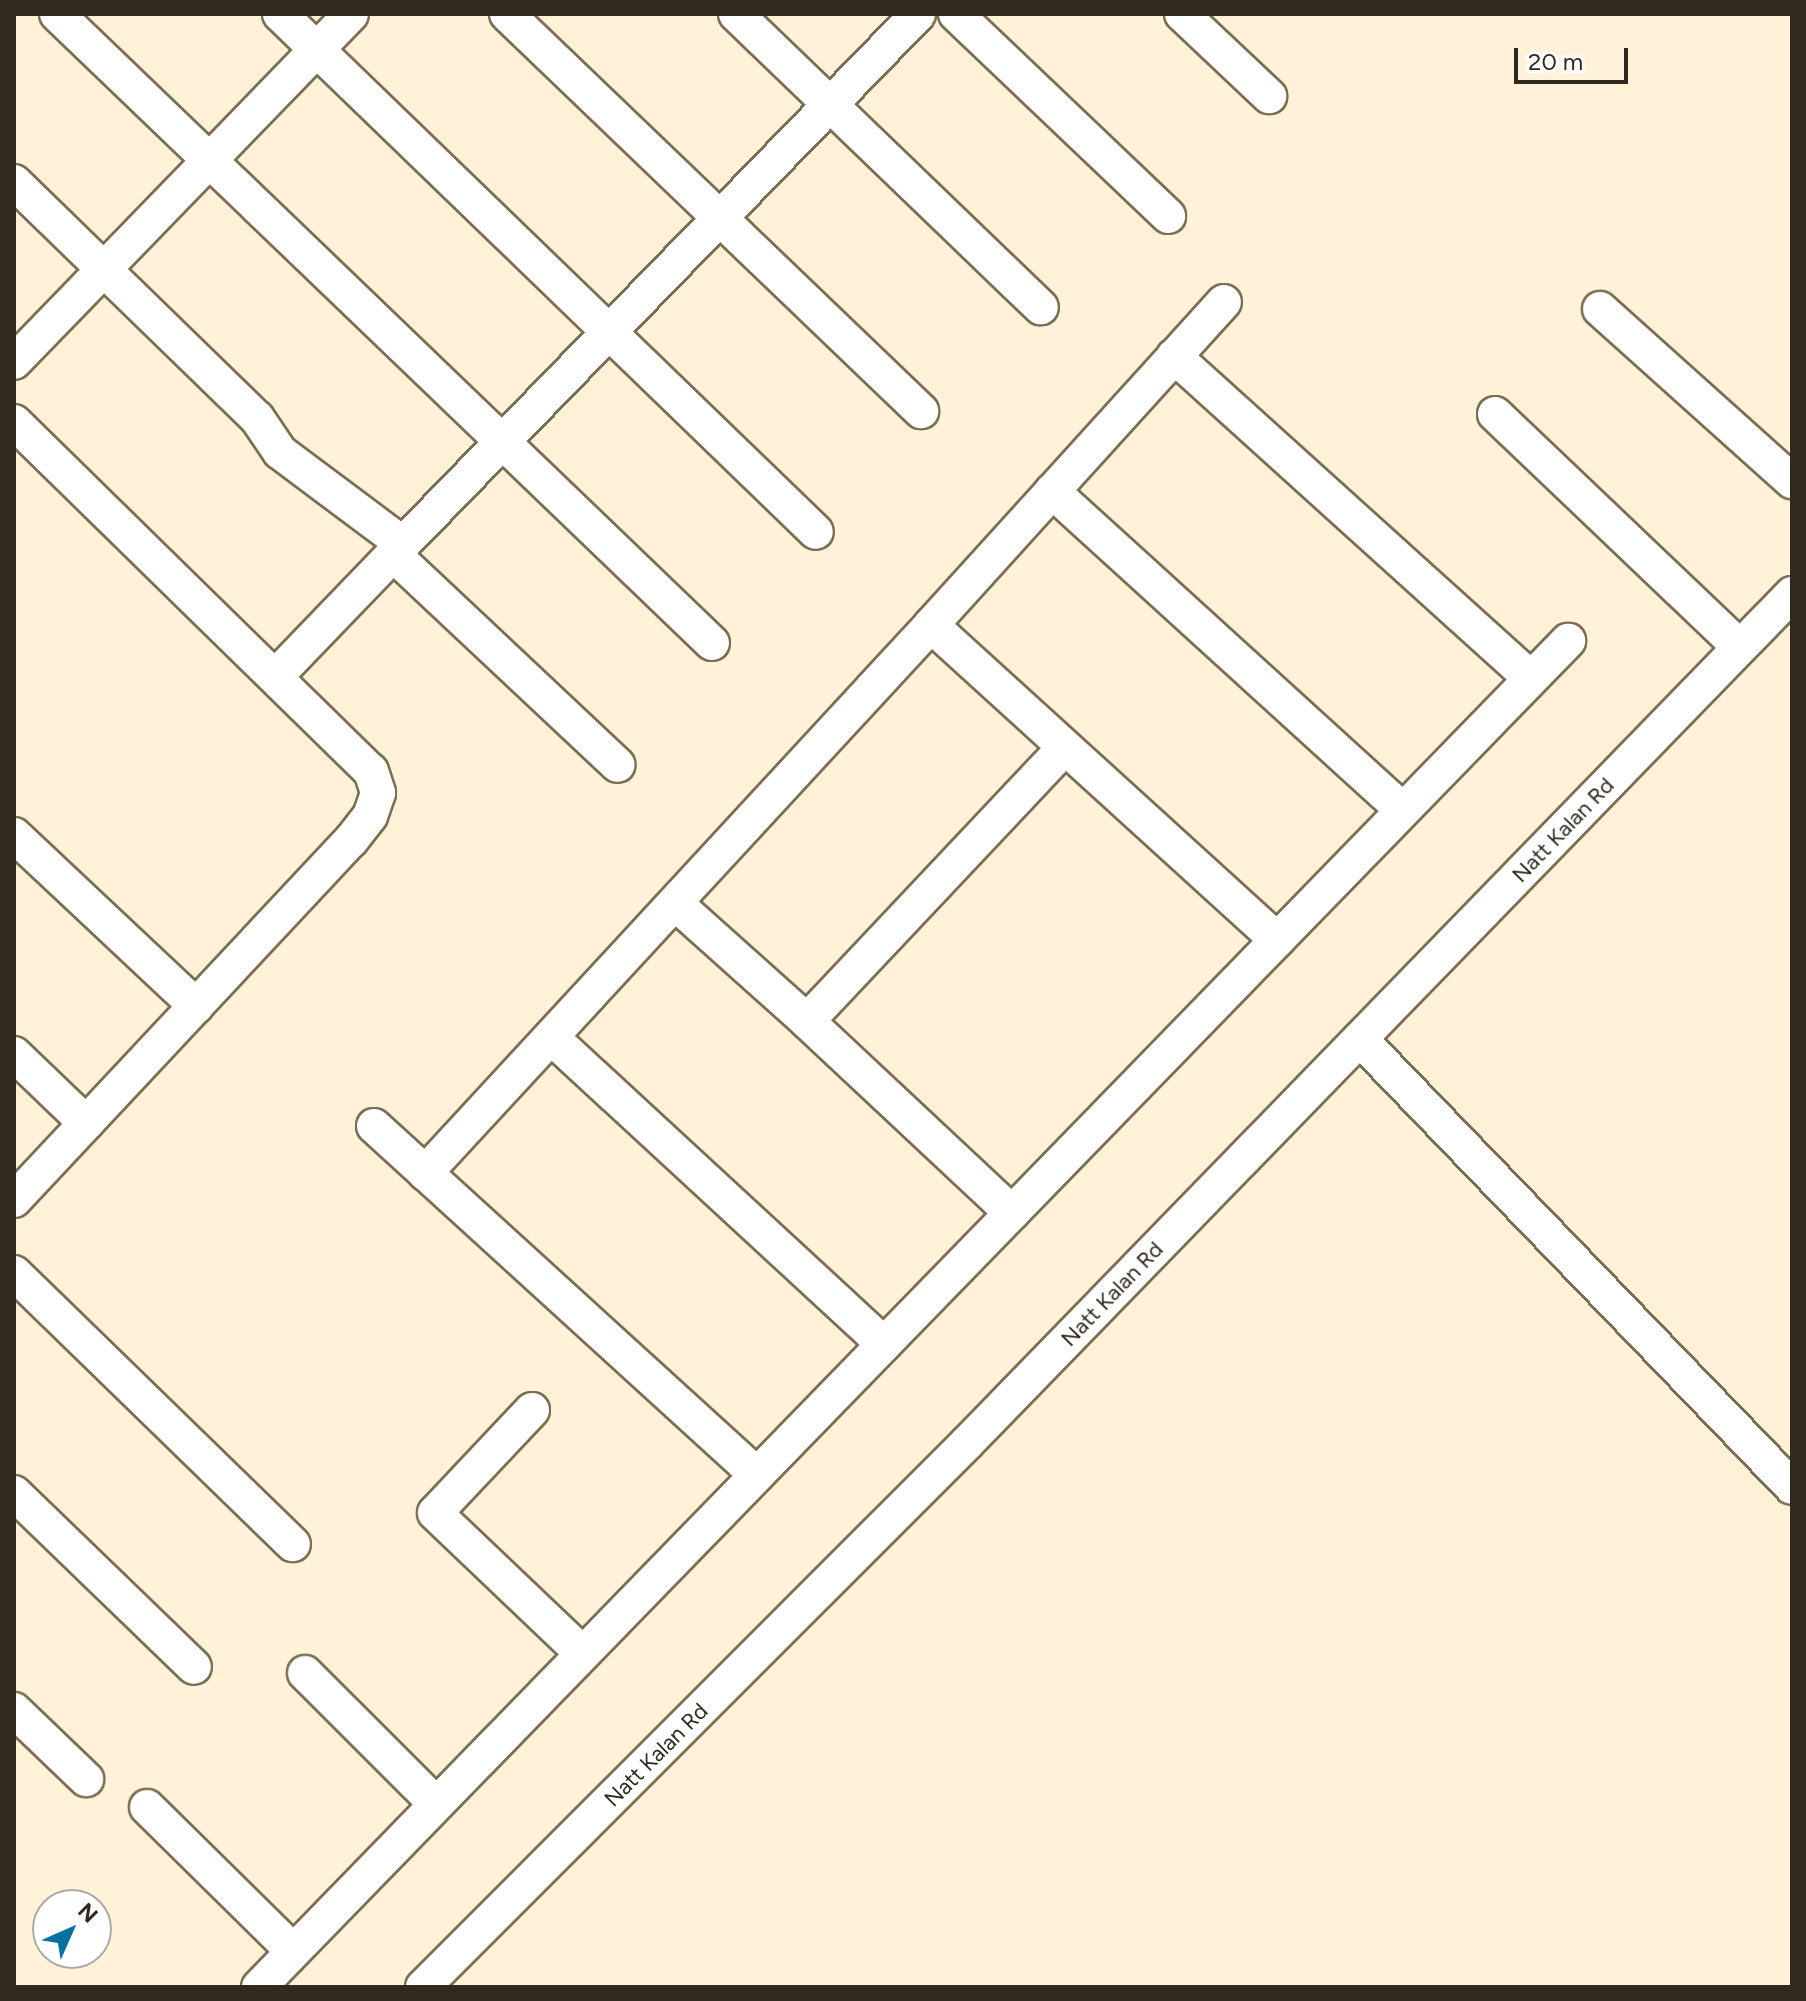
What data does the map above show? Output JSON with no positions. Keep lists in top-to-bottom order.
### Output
{
  "streets": {
    "street": ["Natt Kalan Rd"]
  },
  "scale_bar": "20 m",
  "north": "top right"
}
